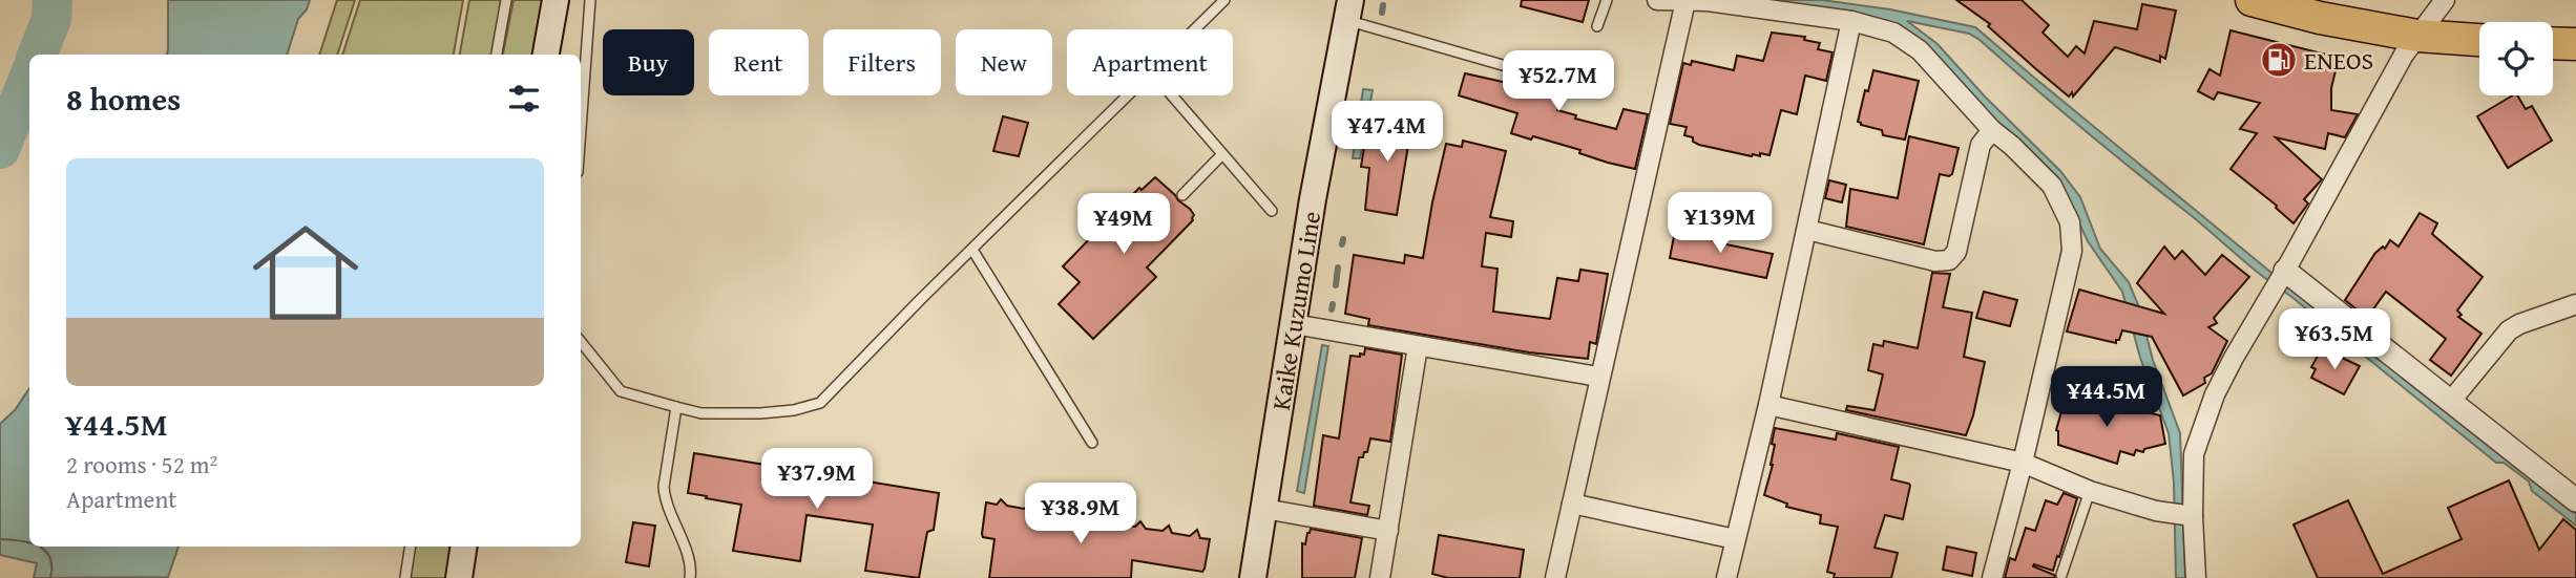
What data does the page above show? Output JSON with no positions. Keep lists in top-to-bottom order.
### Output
{
  "streets": {
    "main road": ["Kaike Kuzumo Line"]
  },
  "places": {
    "fuel station": ["ENEOS"]
  },
  "page": {
    "chip": [
      "Buy",
      "Rent",
      "Filters",
      "New",
      "Apartment"
    ],
    "price": [
      "¥52.7M",
      "¥47.4M",
      "¥139M",
      "¥49M",
      "¥63.5M",
      "¥44.5M",
      "¥37.9M",
      "¥38.9M"
    ],
    "heading": "8 homes",
    "list": [
      {
        "name": "¥44.5M",
        "note": "2 rooms · 52 m² · Apartment"
      }
    ]
  }
}
